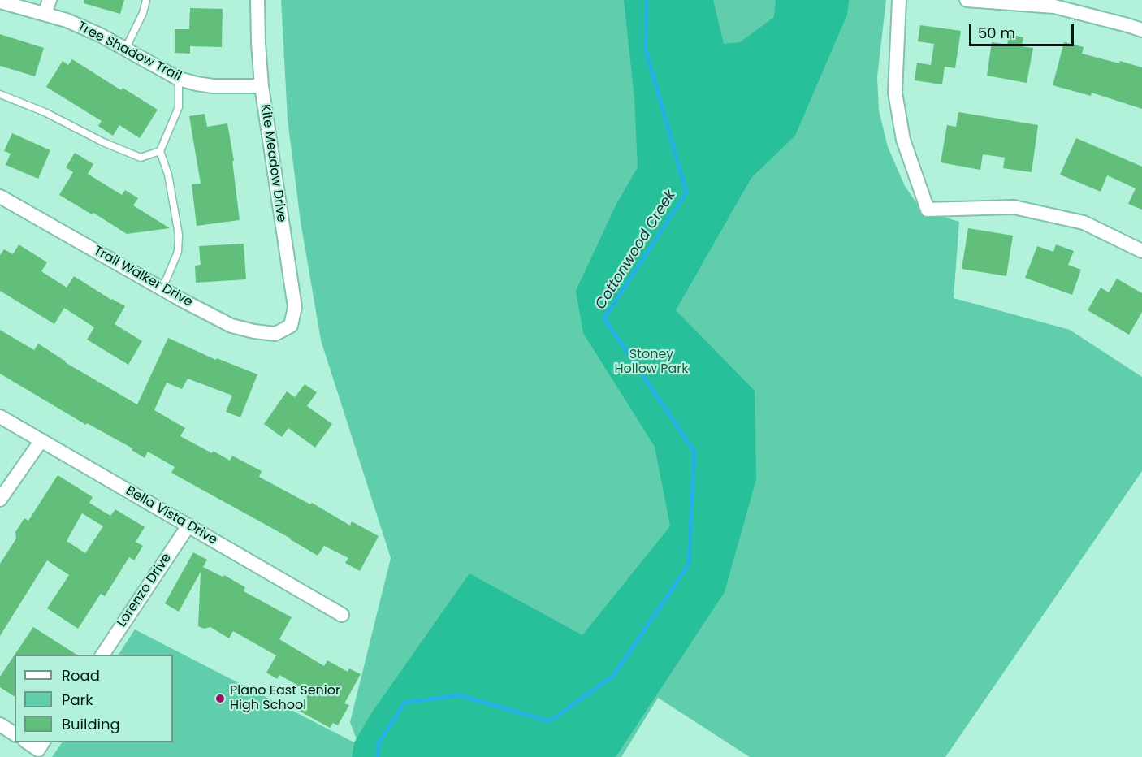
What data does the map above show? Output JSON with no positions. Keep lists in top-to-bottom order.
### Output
{
  "streets": {
    "street": [
      "Tree Shadow Trail",
      "Kite Meadow Drive",
      "Trail Walker Drive",
      "Bella Vista Drive",
      "Lorenzo Drive"
    ]
  },
  "crossings": [
    ["Tree Shadow Trail", "Kite Meadow Drive"],
    ["Kite Meadow Drive", "Trail Walker Drive"],
    ["Bella Vista Drive", "Lorenzo Drive"]
  ],
  "water": ["Cottonwood Creek"],
  "parks": ["Stoney Hollow Park"],
  "places": ["Plano East Senior High School"],
  "legend": ["Road", "Park", "Building"],
  "scale_bar": "50 m"
}
